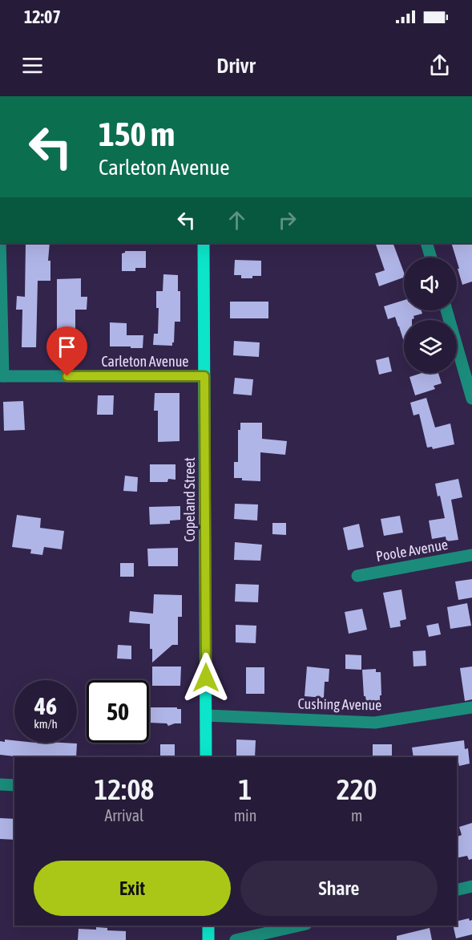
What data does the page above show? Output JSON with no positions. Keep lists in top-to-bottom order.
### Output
{
  "streets": {
    "main road": ["Copeland Street"],
    "street": ["Carleton Avenue", "Poole Avenue", "Cushing Avenue"]
  },
  "crossings": [
    ["Carleton Avenue", "Copeland Street"],
    ["Copeland Street", "Cushing Avenue"]
  ],
  "page": {
    "status": "12:07",
    "header": "Drivr",
    "turn": ["150 m", "Carleton Avenue"],
    "speed": "46 km/h",
    "limit": "50",
    "eta": [
      "12:08",
      "Arrival",
      "1",
      "min",
      "220",
      "m"
    ],
    "buttons": ["Exit", "Share"]
  }
}
